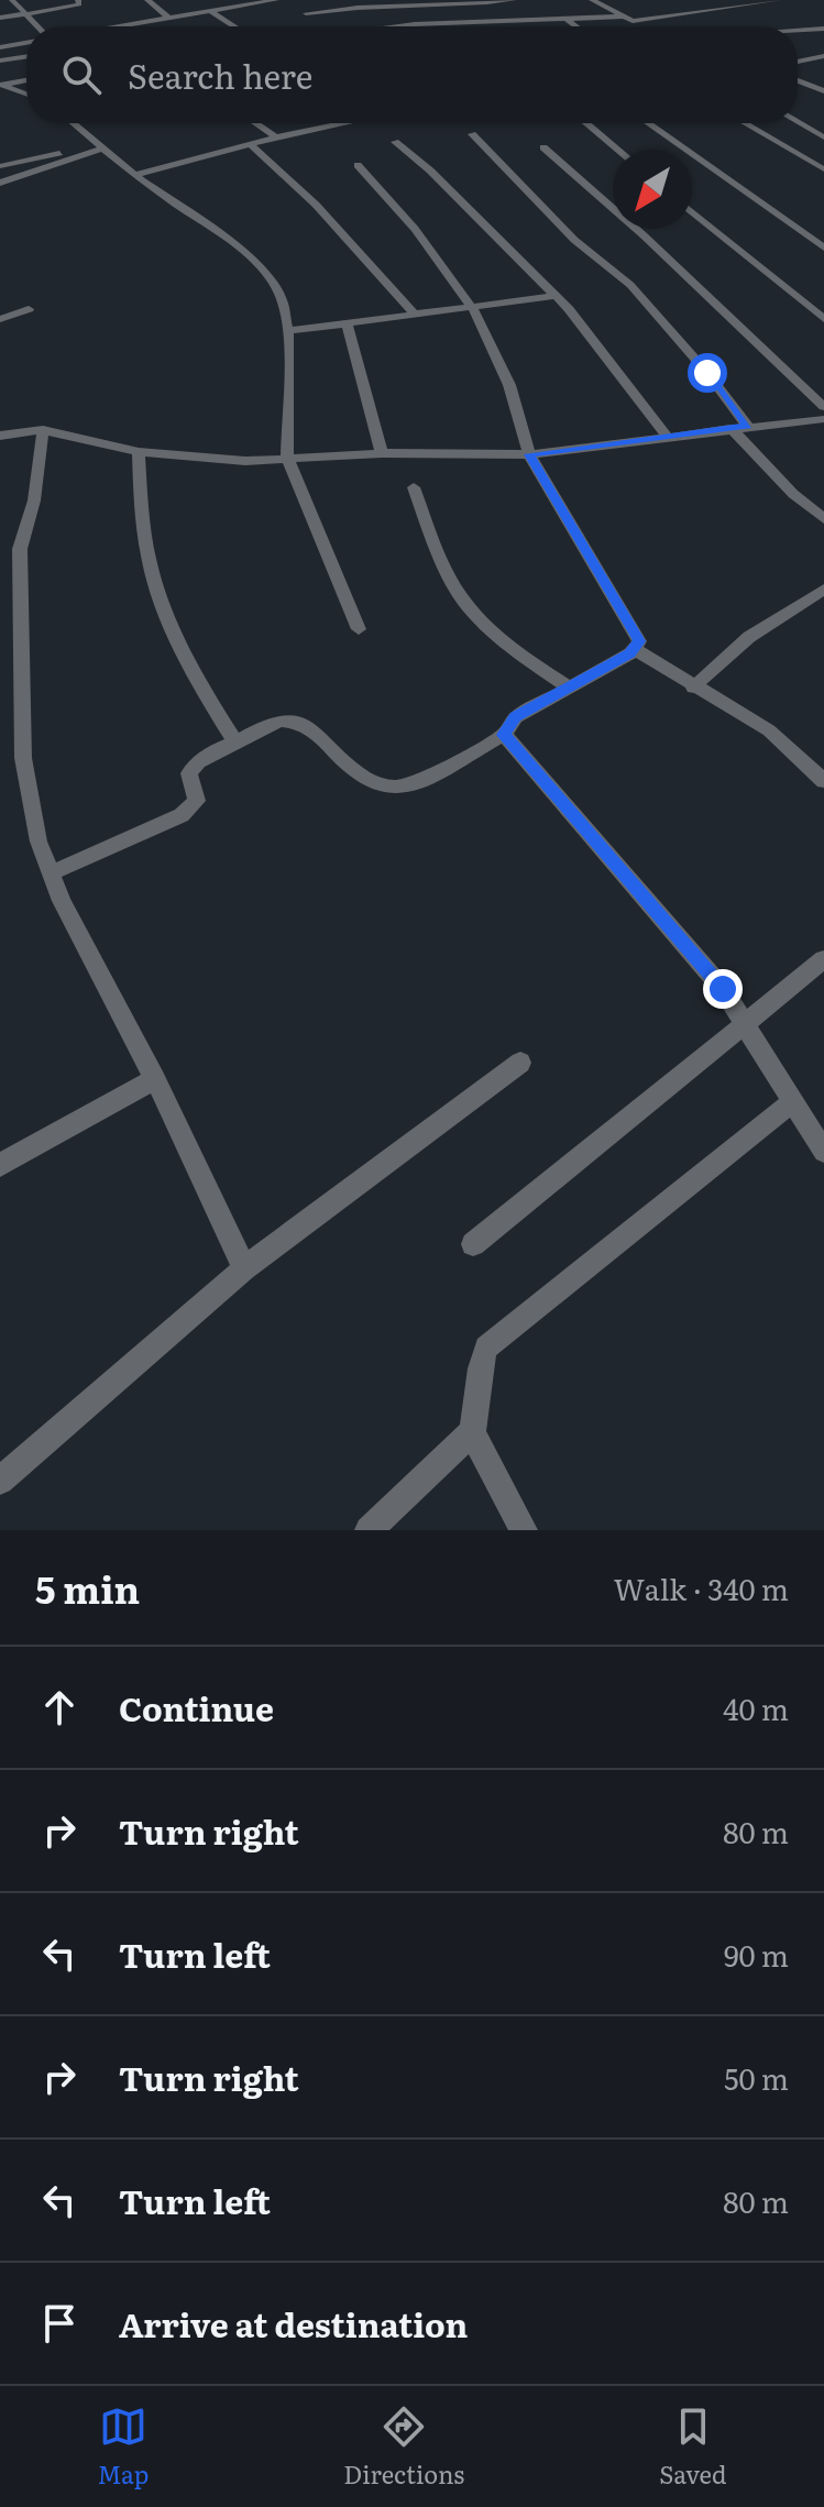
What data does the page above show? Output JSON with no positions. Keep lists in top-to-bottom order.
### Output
{
  "north": "bottom left",
  "page": {
    "search": "Search here",
    "heading": ["5 min", "Walk · 340 m"],
    "list": [
      ["Continue", "40 m"],
      ["Turn right", "80 m"],
      ["Turn left", "90 m"],
      ["Turn right", "50 m"],
      ["Turn left", "80 m"],
      "Arrive at destination"
    ],
    "nav": ["Map", "Directions", "Saved"]
  }
}
